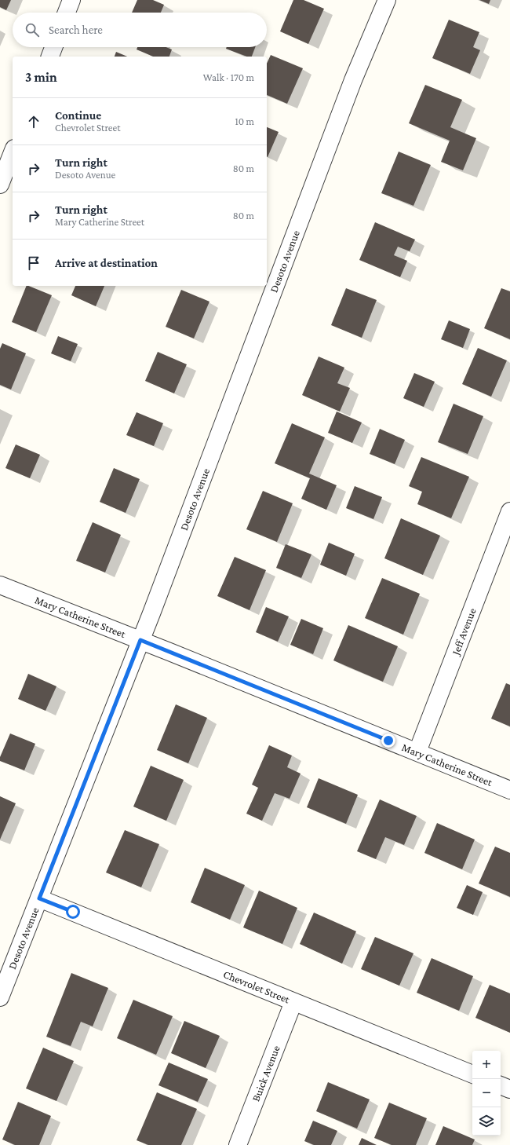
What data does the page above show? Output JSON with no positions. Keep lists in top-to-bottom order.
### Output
{
  "streets": {
    "street": [
      "Desoto Avenue",
      "Mary Catherine Street",
      "Jeff Avenue",
      "Chevrolet Street",
      "Buick Avenue"
    ]
  },
  "crossings": [
    ["Desoto Avenue", "Mary Catherine Street"],
    ["Desoto Avenue", "Chevrolet Street"],
    ["Mary Catherine Street", "Jeff Avenue"],
    ["Chevrolet Street", "Buick Avenue"]
  ],
  "page": {
    "search": "Search here",
    "heading": ["3 min", "Walk · 170 m"],
    "list": [
      ["Continue", "Chevrolet Street", "10 m"],
      ["Turn right", "Desoto Avenue", "80 m"],
      ["Turn right", "Mary Catherine Street", "80 m"],
      "Arrive at destination"
    ],
    "map_buttons": ["+", "−"]
  }
}
